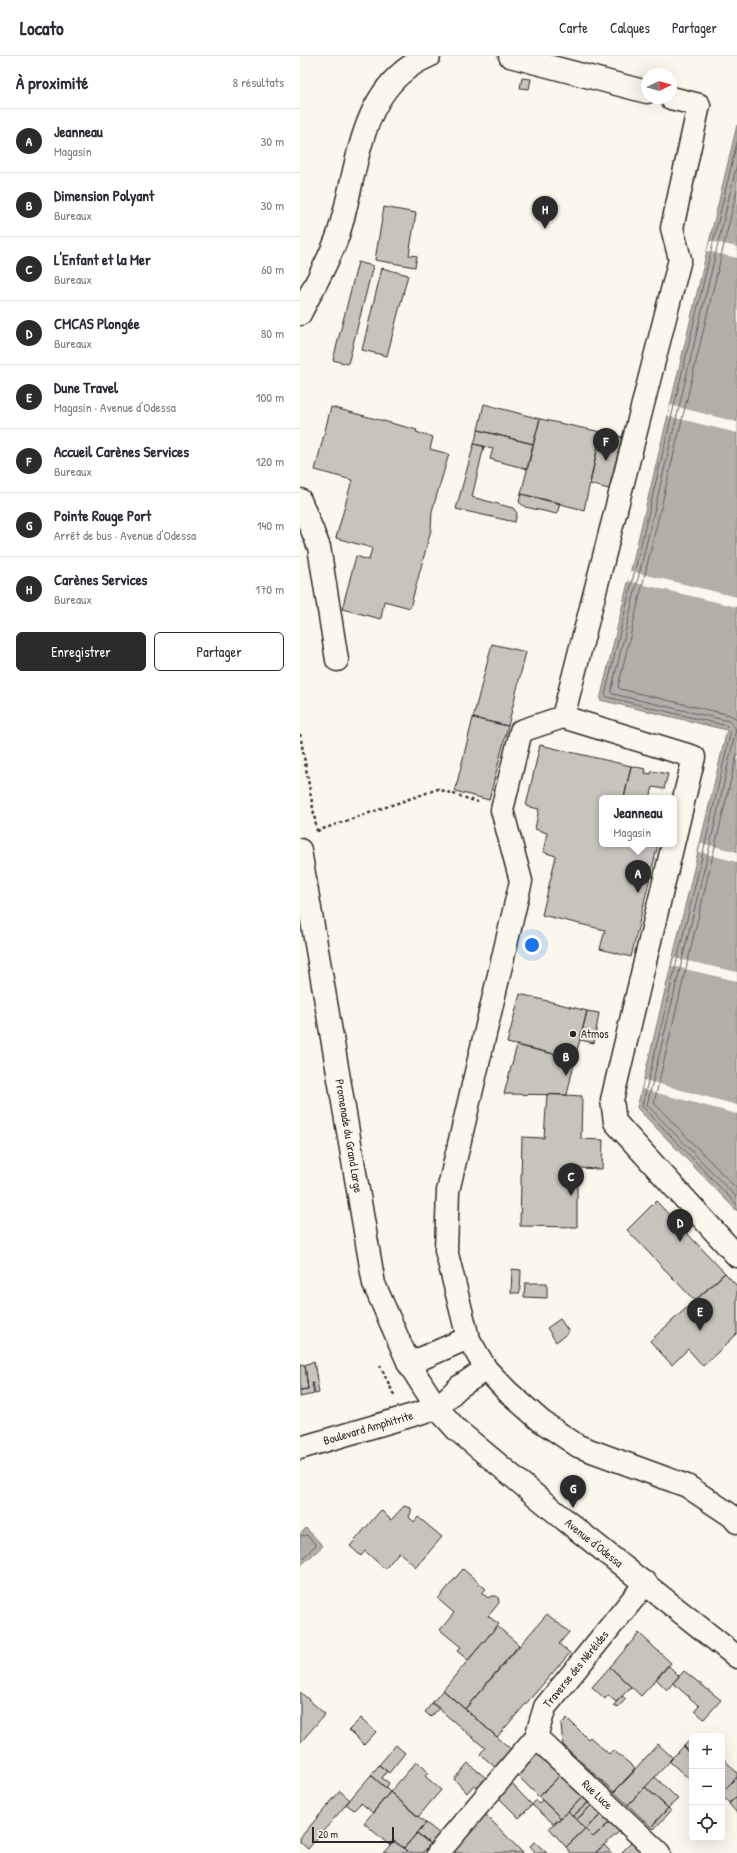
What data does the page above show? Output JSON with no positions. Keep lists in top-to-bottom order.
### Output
{
  "streets": {
    "street": [
      "Promenade du Grand Large",
      "Boulevard Amphitrite",
      "Avenue d'Odessa",
      "Traverse des Néréides",
      "Rue Luce"
    ]
  },
  "crossings": [
    ["Promenade du Grand Large", "Boulevard Amphitrite"],
    ["Promenade du Grand Large", "Avenue d'Odessa"],
    ["Boulevard Amphitrite", "Avenue d'Odessa"],
    ["Avenue d'Odessa", "Traverse des Néréides"],
    ["Traverse des Néréides", "Rue Luce"]
  ],
  "places": ["Atmos"],
  "scale_bar": "20 m",
  "north": "right",
  "page": {
    "header": "Locato",
    "nav": ["Carte", "Calques", "Partager"],
    "heading": ["À proximité", "8 résultats"],
    "list": [
      {
        "mark": "A",
        "name": "Jeanneau",
        "note": "Magasin",
        "value": "30 m"
      },
      {
        "mark": "B",
        "name": "Dimension Polyant",
        "note": "Bureaux",
        "value": "30 m"
      },
      {
        "mark": "C",
        "name": "L'Enfant et la Mer",
        "note": "Bureaux",
        "value": "60 m"
      },
      {
        "mark": "D",
        "name": "CMCAS Plongée",
        "note": "Bureaux",
        "value": "80 m"
      },
      {
        "mark": "E",
        "name": "Dune Travel",
        "note": "Magasin · Avenue d'Odessa",
        "value": "100 m"
      },
      {
        "mark": "F",
        "name": "Accueil Carènes Services",
        "note": "Bureaux",
        "value": "120 m"
      },
      {
        "mark": "G",
        "name": "Pointe Rouge Port",
        "note": "Arrêt de bus · Avenue d'Odessa",
        "value": "140 m"
      },
      {
        "mark": "H",
        "name": "Carènes Services",
        "note": "Bureaux",
        "value": "170 m"
      }
    ],
    "pins": [
      "H",
      "F",
      "A",
      "B",
      "C",
      "D",
      "E",
      "G"
    ],
    "buttons": ["Enregistrer", "Partager"],
    "popup": ["Jeanneau", "Magasin"],
    "map_buttons": ["+", "−"],
    "scale": "20 m"
  }
}
